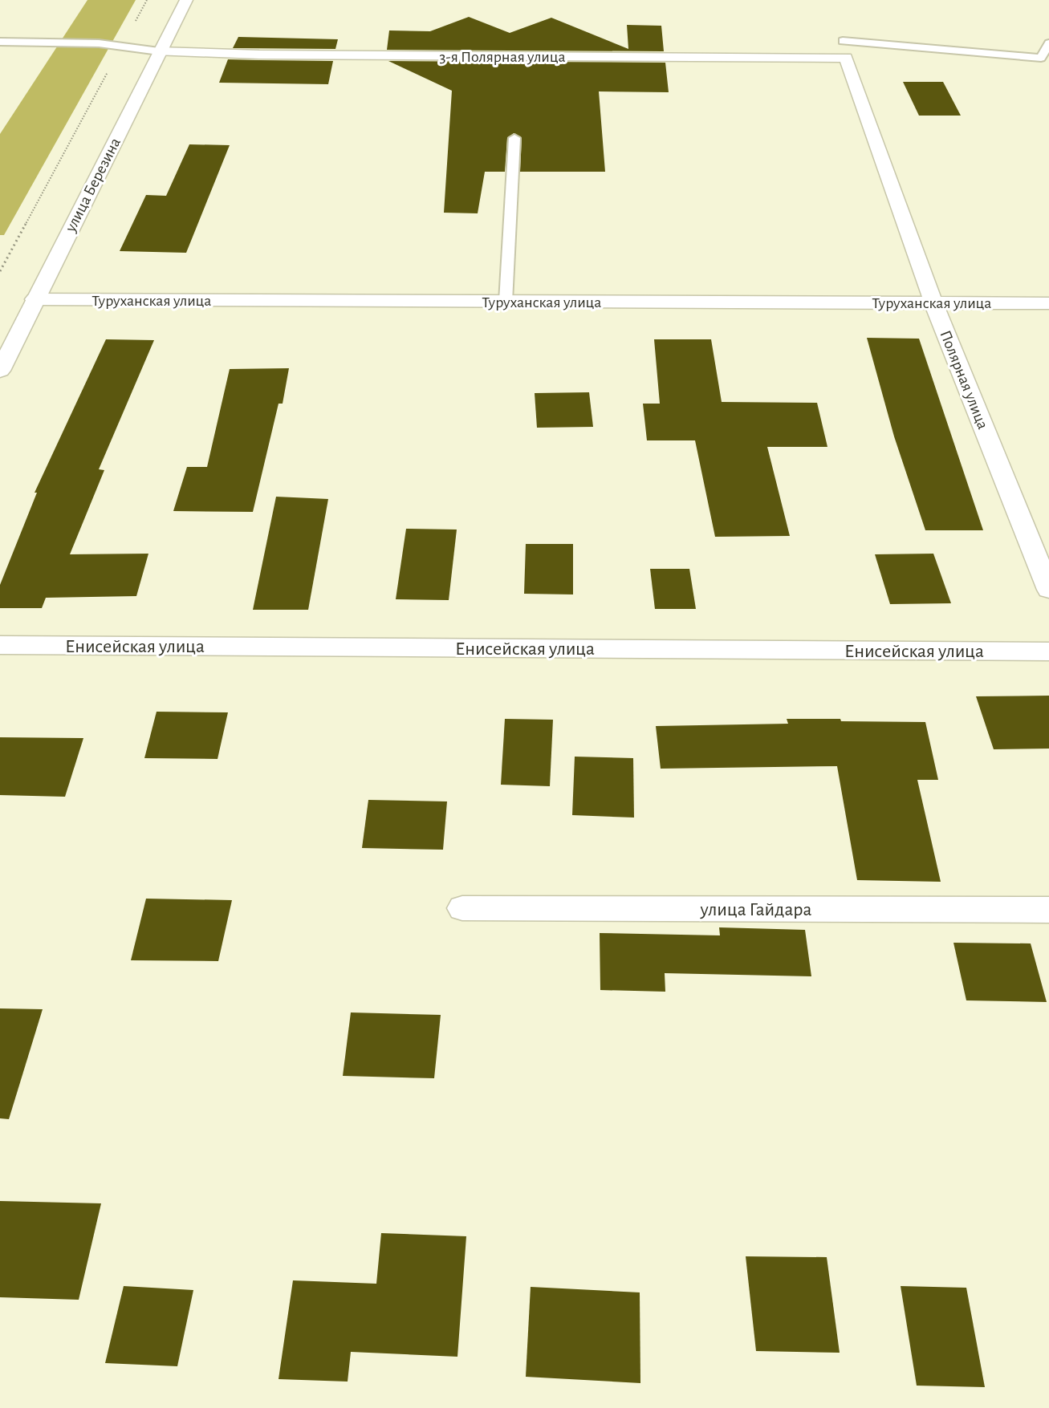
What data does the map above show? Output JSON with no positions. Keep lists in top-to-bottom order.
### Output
{
  "streets": {
    "street": [
      "3-я Полярная улица",
      "улица Березина",
      "Туруханская улица",
      "Полярная улица",
      "Енисейская улица",
      "улица Гайдара"
    ]
  },
  "crossings": [
    ["3-я Полярная улица", "улица Березина"],
    ["3-я Полярная улица", "Полярная улица"],
    ["улица Березина", "Туруханская улица"],
    ["Туруханская улица", "Полярная улица"]
  ]
}
